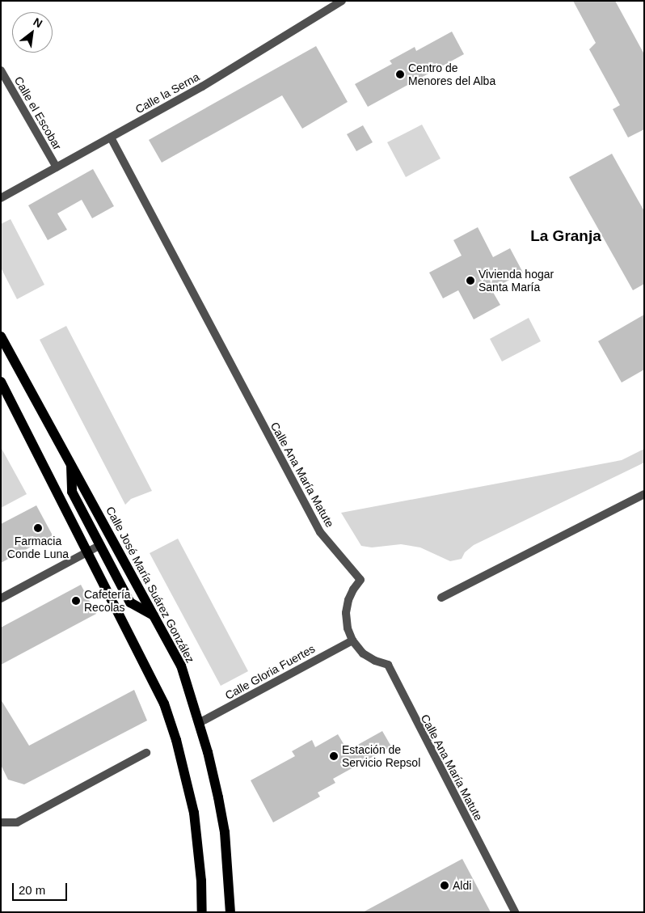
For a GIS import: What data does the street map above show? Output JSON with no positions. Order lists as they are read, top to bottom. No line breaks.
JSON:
{"streets":{"main road":["Calle José María Suárez González"],"street":["Calle la Serna","Calle el Escobar","Calle Ana María Matute","Calle Gloria Fuertes"]},"crossings":[["Calle la Serna","Calle el Escobar"],["Calle la Serna","Calle Ana María Matute"],["Calle Ana María Matute","Calle Gloria Fuertes"],["Calle José María Suárez González","Calle Gloria Fuertes"]],"districts":["La Granja"],"places":["Centro de Menores del Alba","Vivienda hogar Santa María","Farmacia Conde Luna","Cafetería Recolas","Estación de Servicio Repsol","Aldi"],"scale_bar":"20 m","north":"top right"}
